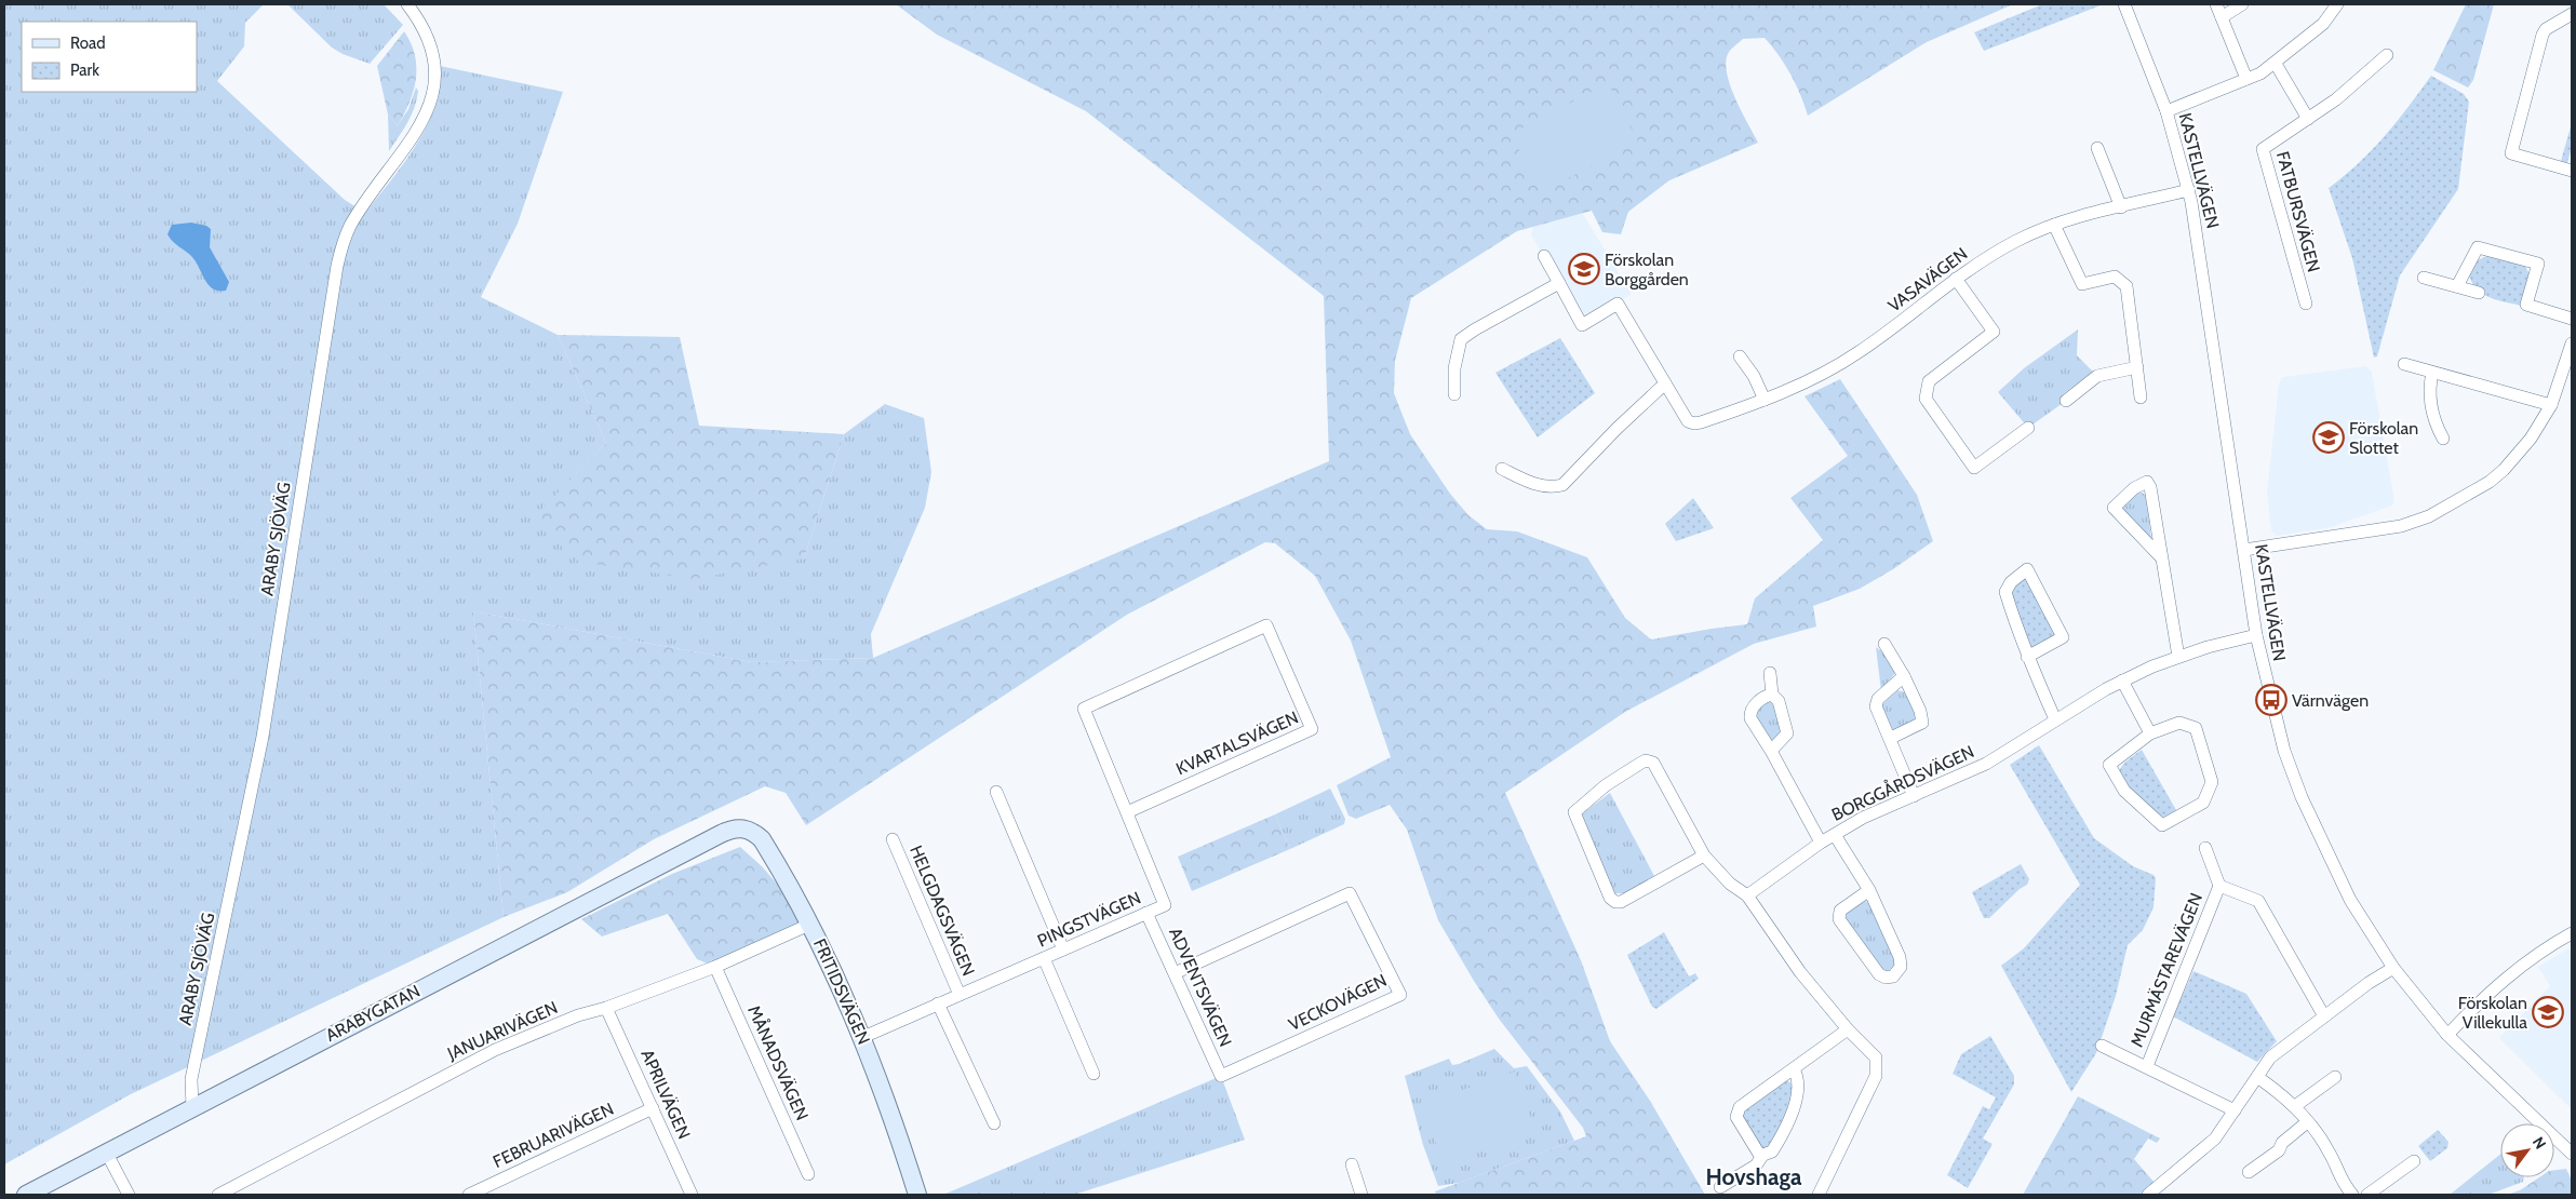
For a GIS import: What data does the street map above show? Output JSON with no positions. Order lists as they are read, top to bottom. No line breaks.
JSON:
{"streets":{"street":["KASTELLVÄGEN","FATBURSVÄGEN","VASAVÄGEN","ARABY SJÖVÄG","KVARTALSVÄGEN","BORGGÅRDSVÄGEN","HELGDAGSVÄGEN","PINGSTVÄGEN","MURMÄSTAREVÄGEN","ADVENTSVÄGEN","FRITIDSVÄGEN","VECKOVÄGEN","ARABYGATAN","JANUARIVÄGEN","MÅNADSVÄGEN","APRILVÄGEN","FEBRUARIVÄGEN"]},"crossings":[["KASTELLVÄGEN","VASAVÄGEN"],["KASTELLVÄGEN","BORGGÅRDSVÄGEN"],["ARABY SJÖVÄG","ARABYGATAN"],["KVARTALSVÄGEN","PINGSTVÄGEN"],["HELGDAGSVÄGEN","PINGSTVÄGEN"],["PINGSTVÄGEN","ADVENTSVÄGEN"],["PINGSTVÄGEN","FRITIDSVÄGEN"],["ADVENTSVÄGEN","VECKOVÄGEN"],["FRITIDSVÄGEN","ARABYGATAN"],["FRITIDSVÄGEN","JANUARIVÄGEN"],["JANUARIVÄGEN","MÅNADSVÄGEN"],["JANUARIVÄGEN","APRILVÄGEN"],["APRILVÄGEN","FEBRUARIVÄGEN"]],"districts":["Hovshaga"],"places":{"school or university":["Förskolan Borggården","Förskolan Slottet","Förskolan Villekulla"],"bus stop":["Värnvägen"]},"legend":["Road","Park"],"north":"top right"}
